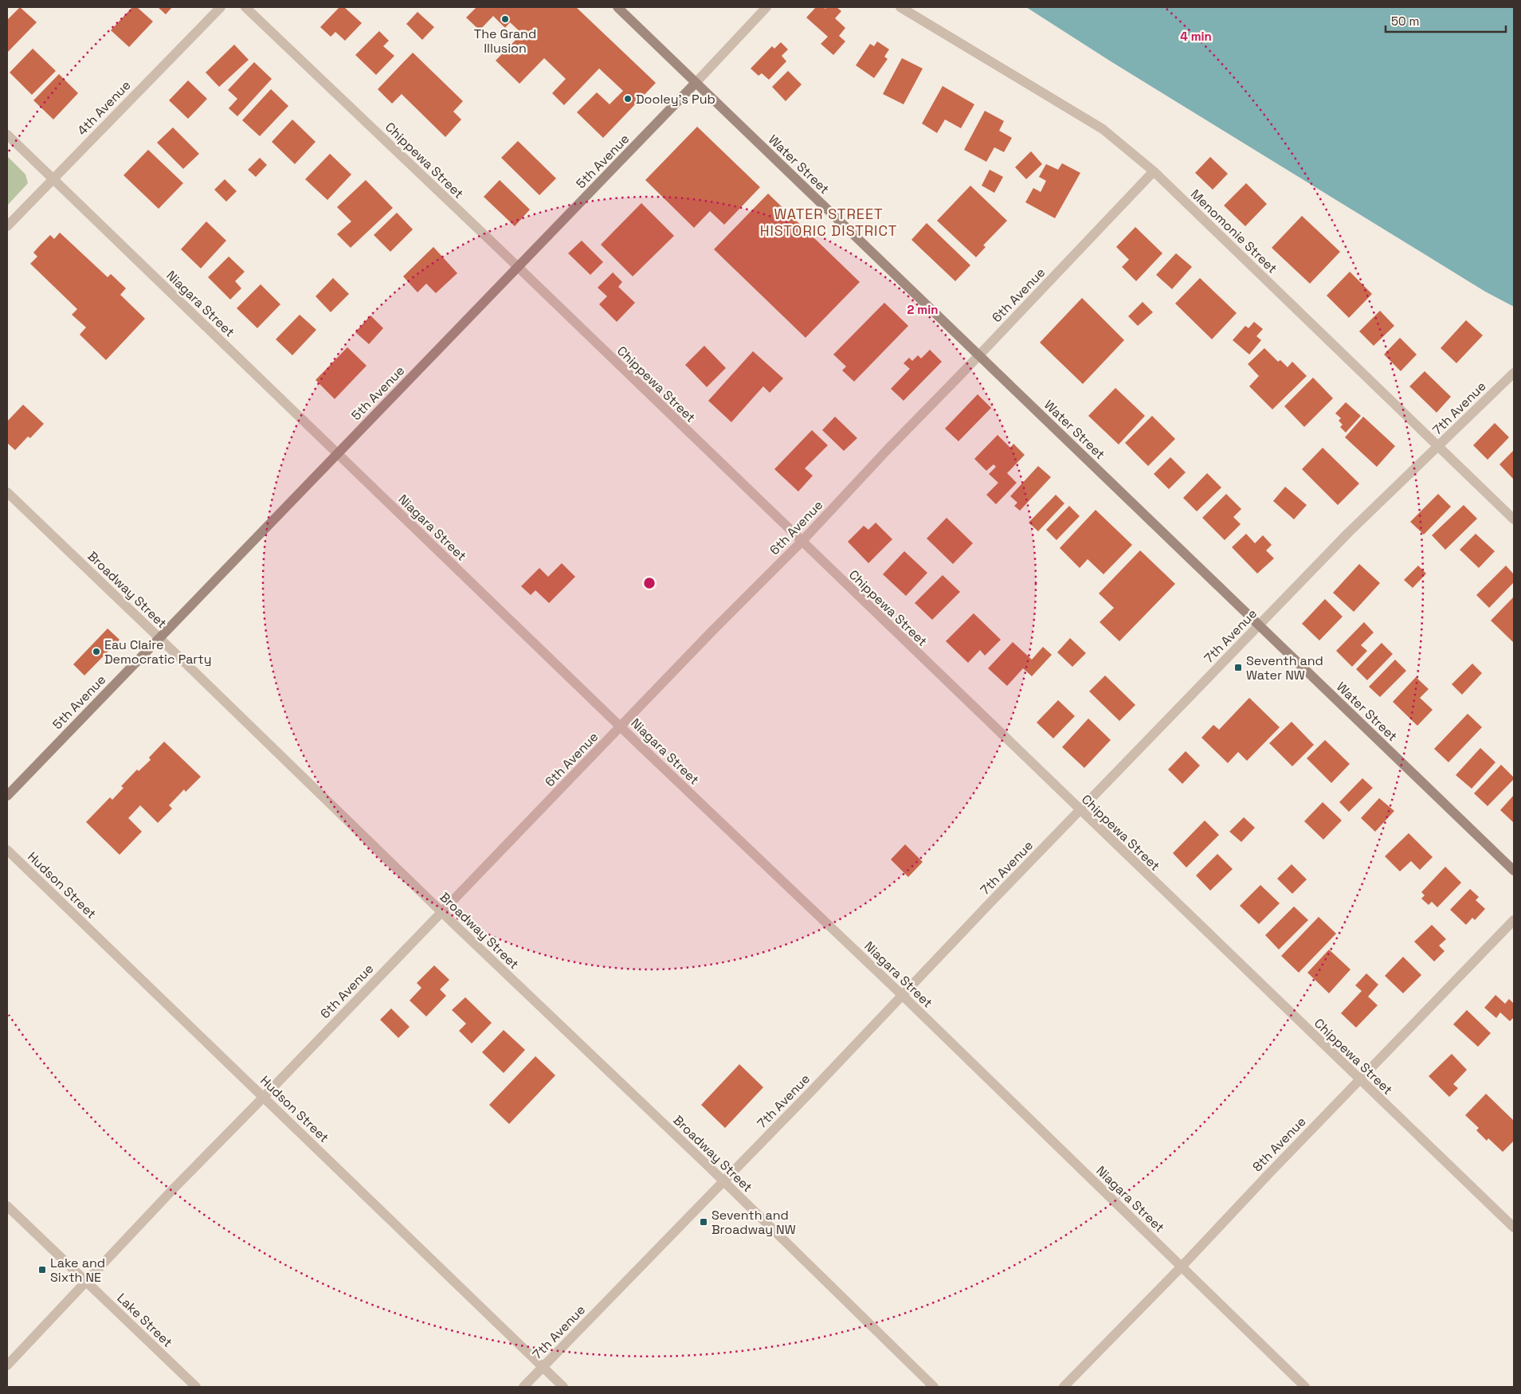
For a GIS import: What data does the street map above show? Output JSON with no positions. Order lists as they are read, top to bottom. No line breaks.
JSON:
{"streets":{"main road":["5th Avenue","Water Street"],"street":["4th Avenue","Chippewa Street","Menomonie Street","6th Avenue","Niagara Street","7th Avenue","Broadway Street","Hudson Street","8th Avenue","Lake Street"]},"crossings":[["4th Avenue","Niagara Street"],["Chippewa Street","5th Avenue"],["Chippewa Street","6th Avenue"],["Chippewa Street","7th Avenue"],["Chippewa Street","8th Avenue"],["5th Avenue","Water Street"],["5th Avenue","Niagara Street"],["5th Avenue","Broadway Street"],["Water Street","6th Avenue"],["Water Street","7th Avenue"],["Menomonie Street","6th Avenue"],["Menomonie Street","7th Avenue"],["6th Avenue","Niagara Street"],["6th Avenue","Broadway Street"],["6th Avenue","Hudson Street"],["6th Avenue","Lake Street"],["Niagara Street","7th Avenue"],["Niagara Street","8th Avenue"],["7th Avenue","Broadway Street"],["7th Avenue","Hudson Street"]],"districts":["WATER STREET HISTORIC DISTRICT"],"places":{"other":["The Grand Illusion","Dooley's Pub","Eau Claire Democratic Party"],"transit":["Seventh and Water NW","Seventh and Broadway NW","Lake and Sixth NE"]},"scale_bar":"50 m","rings":["4 min","2 min"]}
